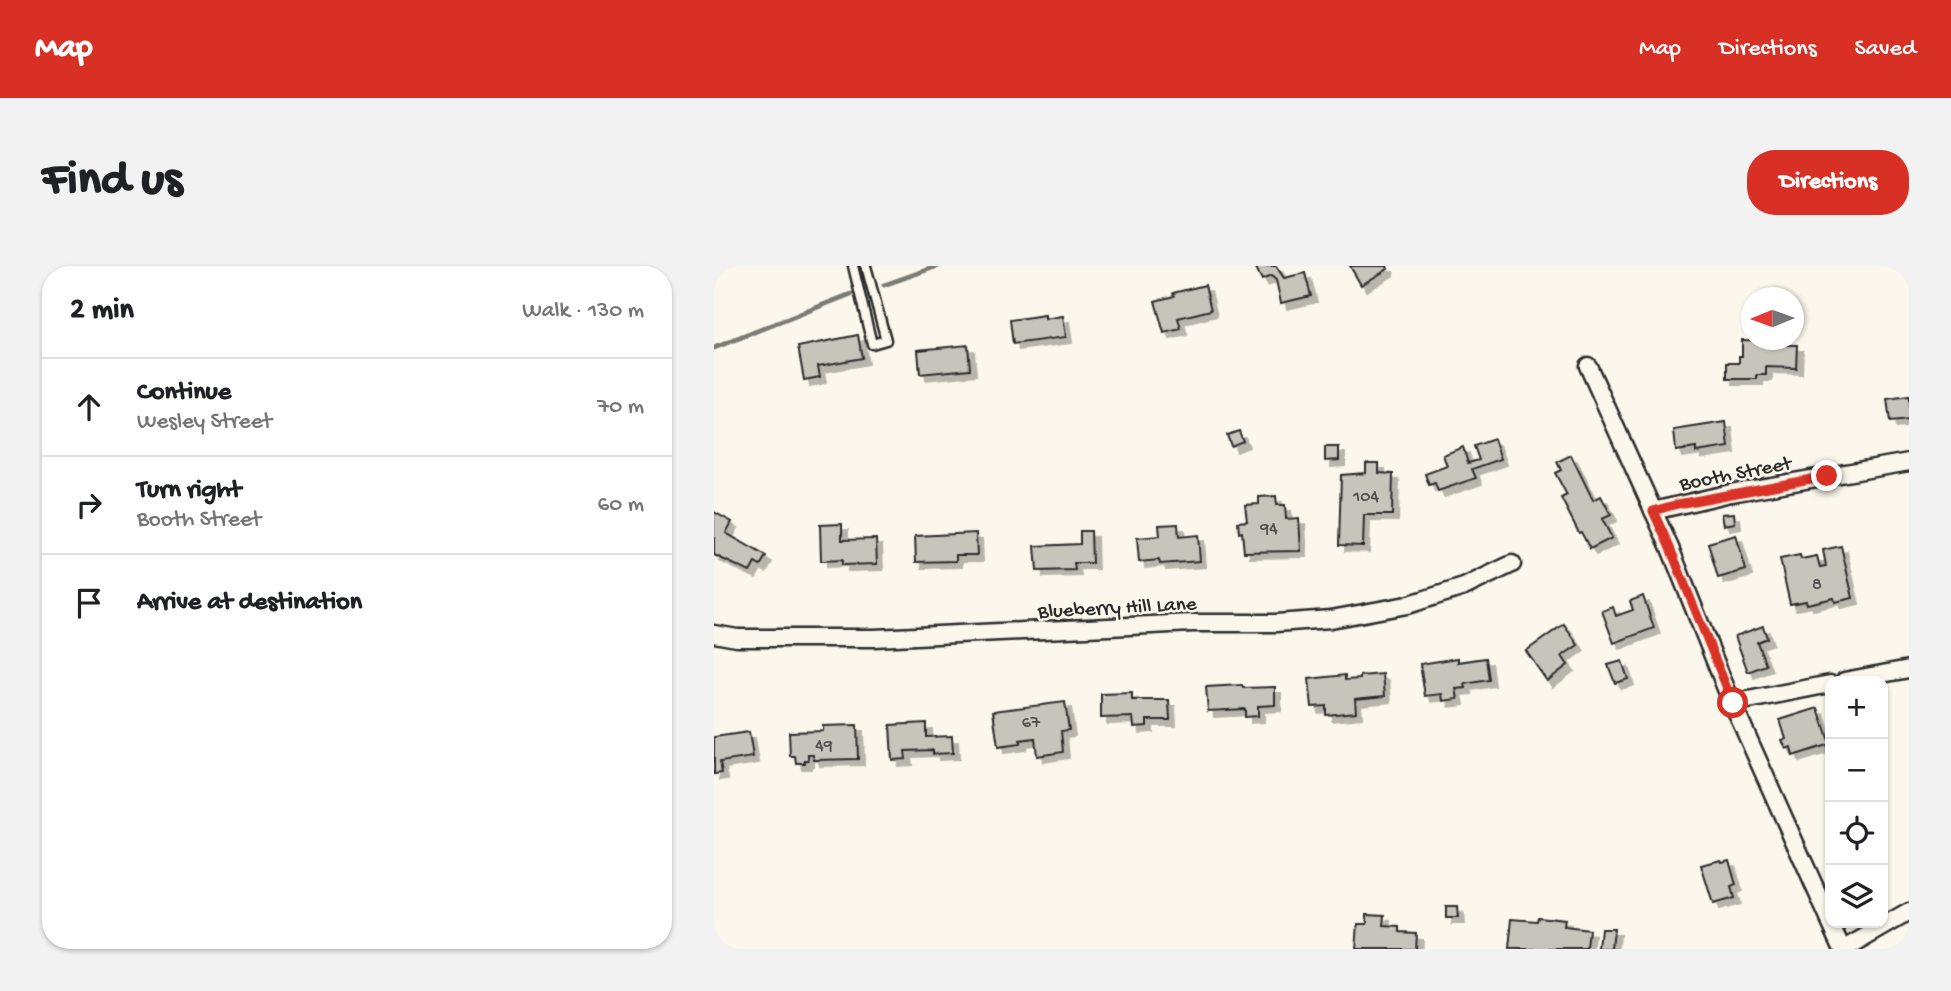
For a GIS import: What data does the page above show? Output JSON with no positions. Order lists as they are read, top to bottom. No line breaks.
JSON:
{"streets":{"street":["Booth Street","Blueberry Hill Lane"]},"house_numbers":["104","94","8","67","49"],"north":"left","page":{"header":"Map","nav":["Map","Directions","Saved"],"buttons":"Directions","title":"Find us","heading":["2 min","Walk · 130 m"],"list":[["Continue","Wesley Street","70 m"],["Turn right","Booth Street","60 m"],"Arrive at destination"],"map_buttons":["+","−"]}}
